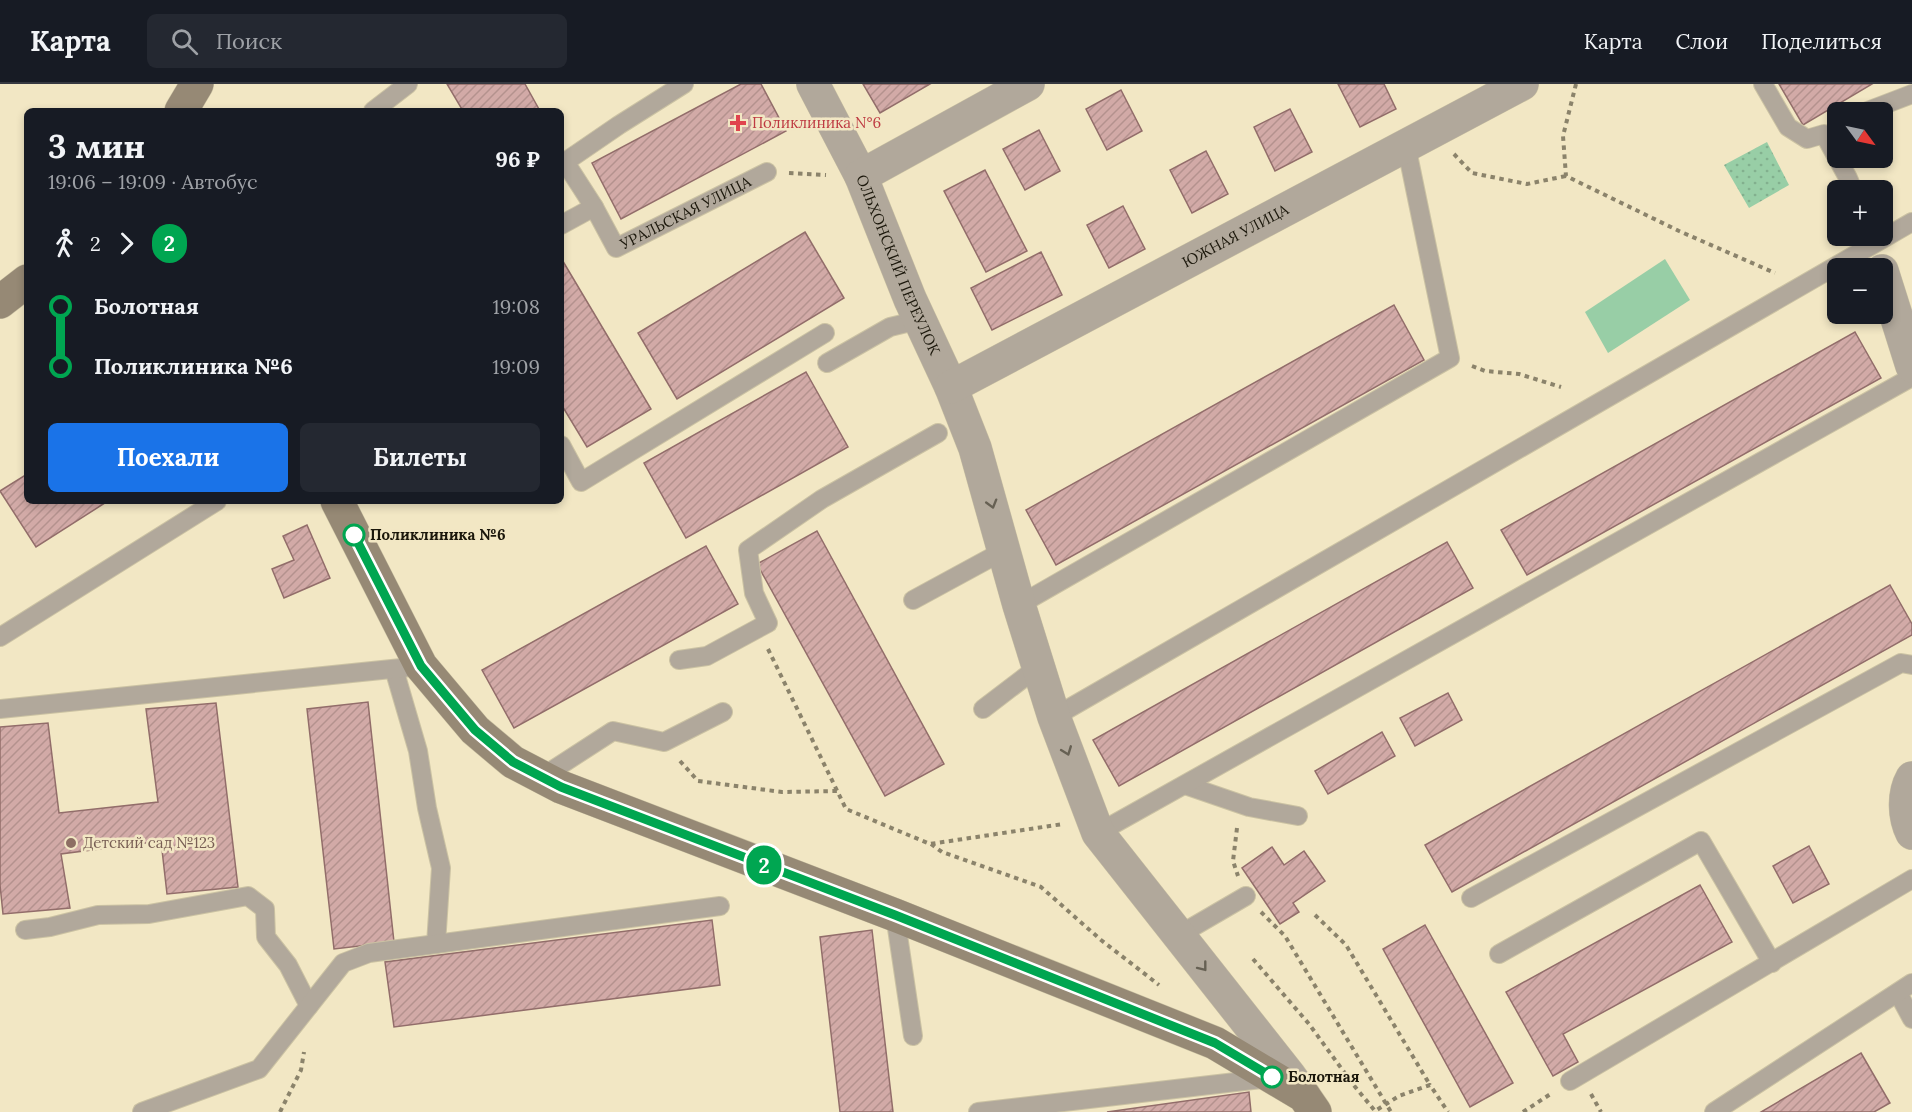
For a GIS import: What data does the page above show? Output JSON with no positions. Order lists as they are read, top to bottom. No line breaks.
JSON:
{"streets":{"street":["ЮЖНАЯ УЛИЦА","ОЛЬХОНСКИЙ ПЕРЕУЛОК"],"lane":["УРАЛЬСКАЯ УЛИЦА"]},"crossings":[["ЮЖНАЯ УЛИЦА","ОЛЬХОНСКИЙ ПЕРЕУЛОК"]],"one_way":["ОЛЬХОНСКИЙ ПЕРЕУЛОК"],"places":{"health":["Поликлиника N°6"],"other":["Поликлиника №6","Детский сад №123","Болотная"]},"lines":["bus line 2"],"north":"bottom right","page":{"header":"Карта","search":"Поиск","nav":["Карта","Слои","Поделиться"],"on_map":"2","map_buttons":["+","−"],"heading":["3 мин","19:06 – 19:09 · Автобус","96 ₽"],"legs":["2","2"],"list":[{"name":"Болотная","value":"19:08"},{"name":"Поликлиника №6","value":"19:09"}],"buttons":["Поехали","Билеты"]}}
